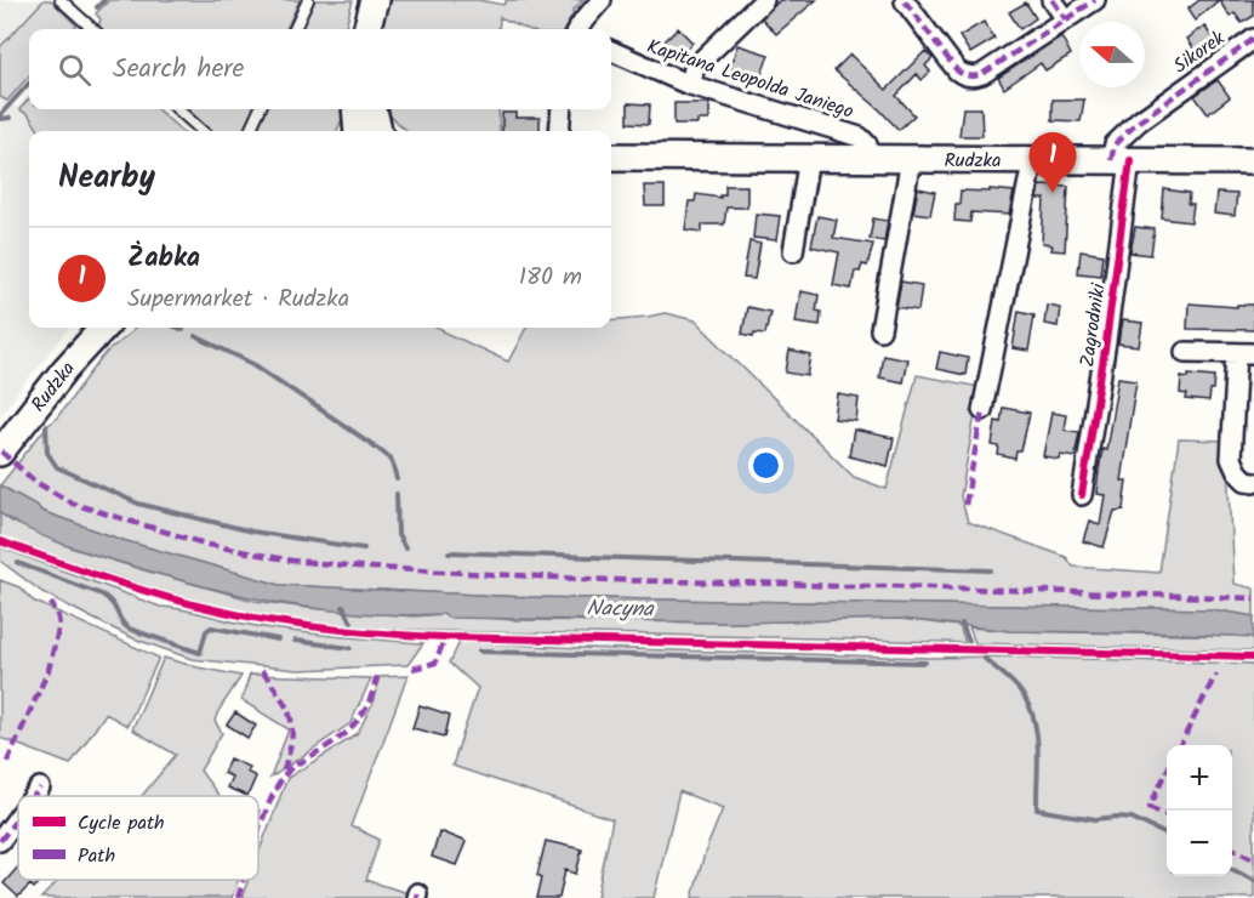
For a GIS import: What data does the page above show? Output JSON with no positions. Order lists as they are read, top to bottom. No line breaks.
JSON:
{"streets":{"main road":["Rudzka"],"street":["Sikorek","Kapitana Leopolda Janiego","Zagrodniki"]},"crossings":[["Sikorek","Rudzka"],["Sikorek","Zagrodniki"],["Kapitana Leopolda Janiego","Rudzka"],["Rudzka","Zagrodniki"]],"water":["Nacyna"],"legend":["Cycle path","Path"],"north":"left","page":{"search":"Search here","heading":"Nearby","pins":"1","list":[{"mark":"1","name":"Żabka","note":"Supermarket · Rudzka","value":"180 m"}],"map_buttons":["+","−"]}}
